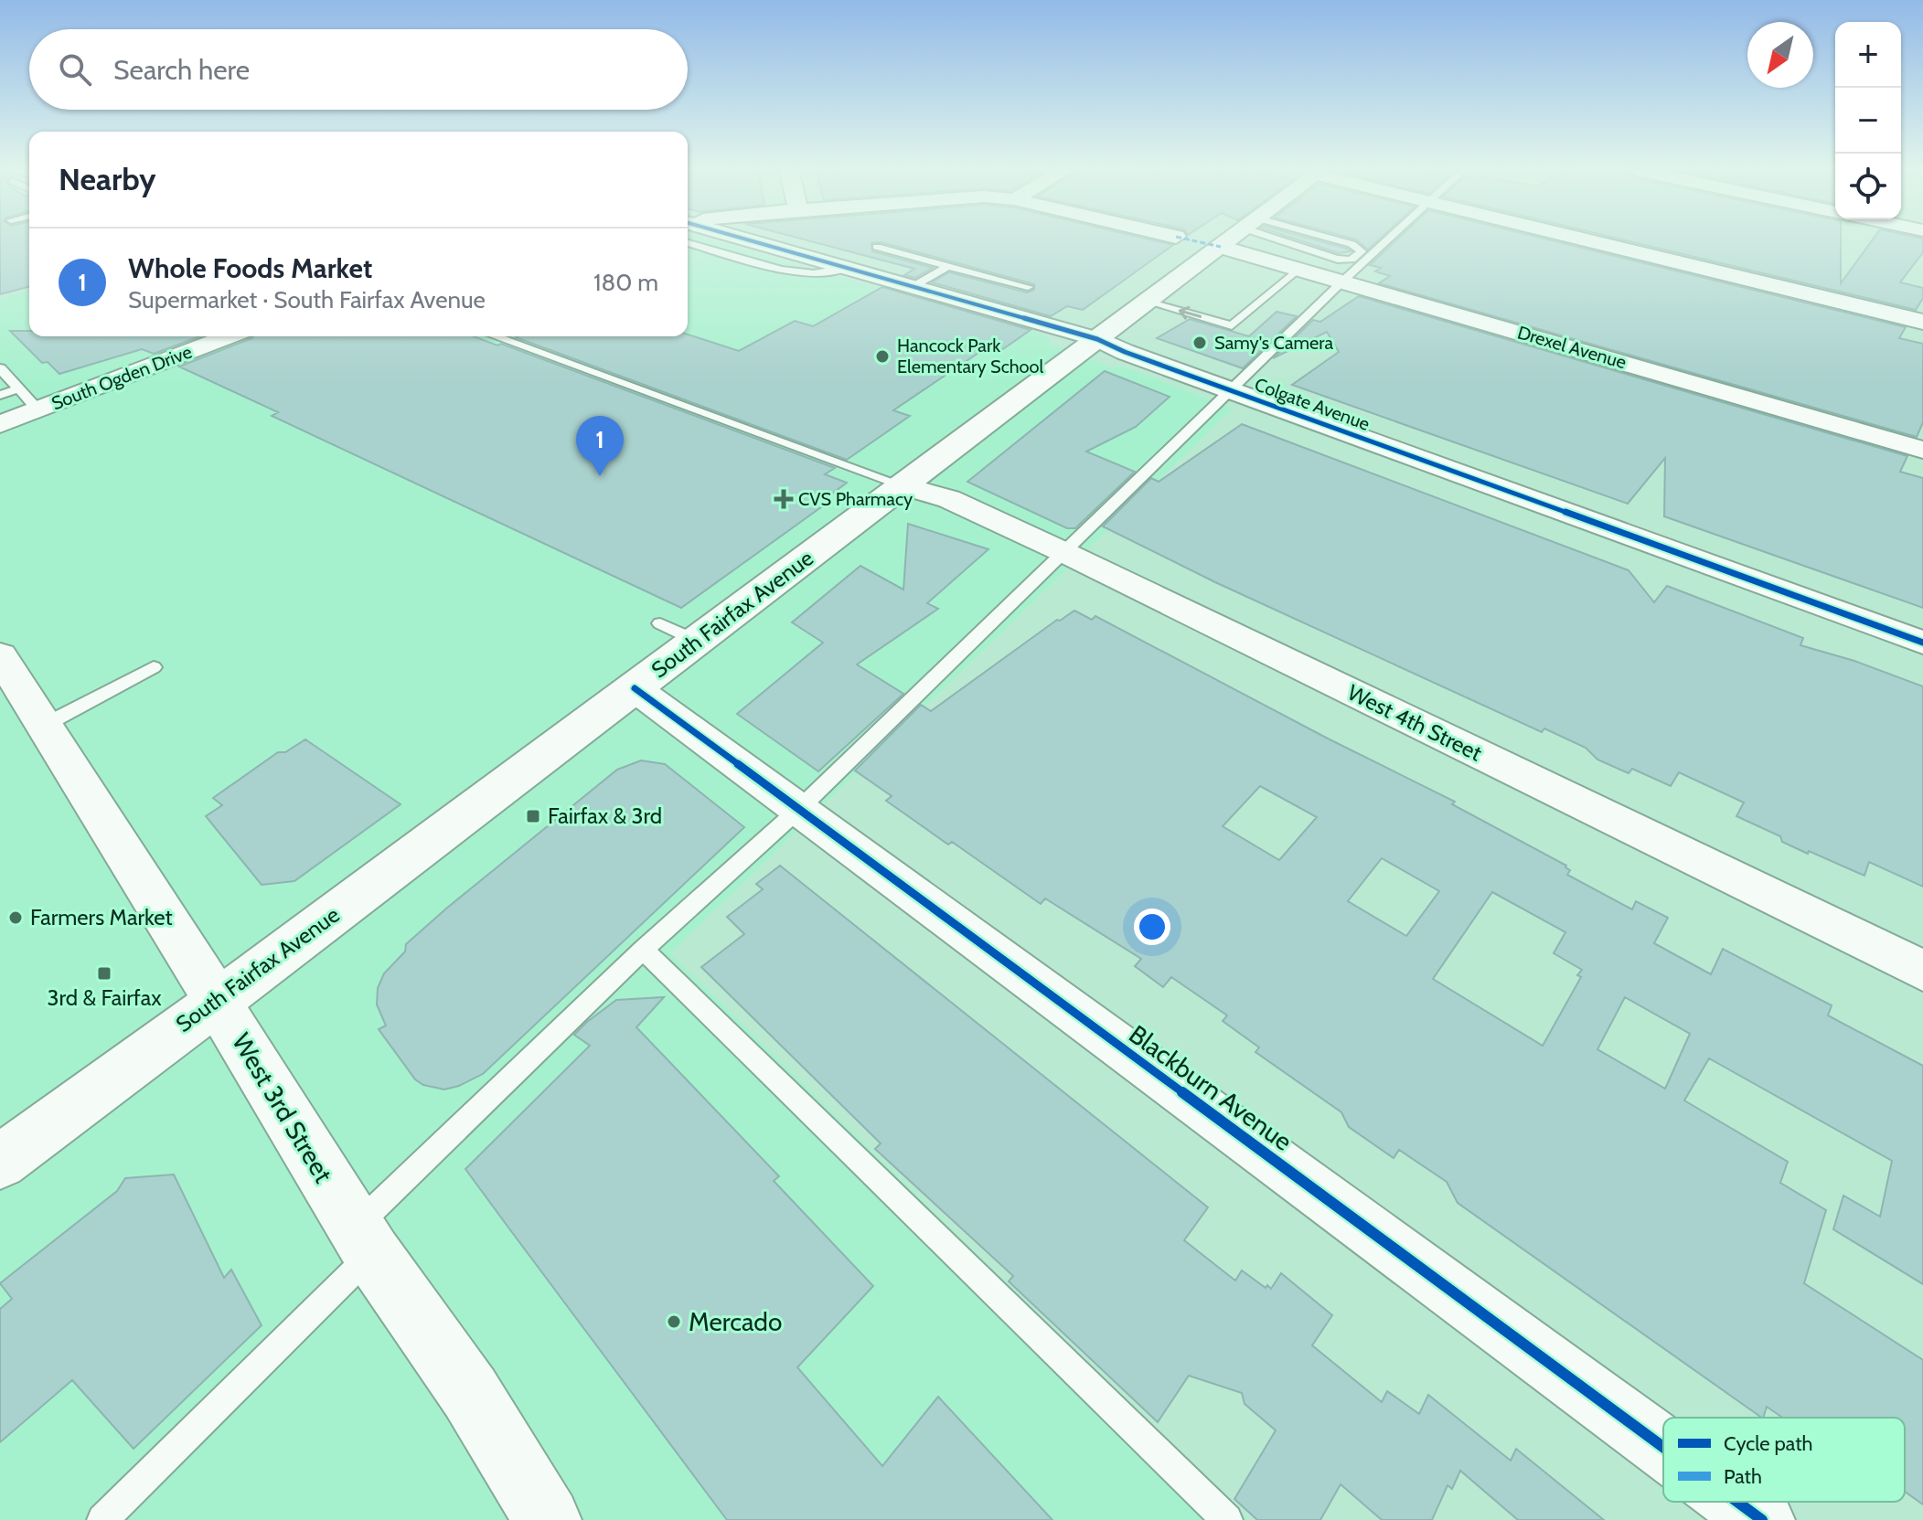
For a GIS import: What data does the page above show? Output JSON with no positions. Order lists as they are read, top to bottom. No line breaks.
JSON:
{"streets":{"main road":["South Fairfax Avenue","West 3rd Street"],"street":["Drexel Avenue","South Ogden Drive","Colgate Avenue","West 4th Street","Blackburn Avenue"]},"crossings":[["Drexel Avenue","South Fairfax Avenue"],["Colgate Avenue","South Fairfax Avenue"],["South Fairfax Avenue","West 4th Street"],["South Fairfax Avenue","Blackburn Avenue"],["South Fairfax Avenue","West 3rd Street"]],"places":{"other":["Samy's Camera","Hancock Park Elementary School","Farmers Market","Mercado"],"health":["CVS Pharmacy"],"transit":["Fairfax & 3rd","3rd & Fairfax"]},"legend":["Cycle path","Path"],"north":"bottom left","page":{"map_buttons":["+","−"],"search":"Search here","heading":"Nearby","list":[{"mark":"1","name":"Whole Foods Market","note":"Supermarket · South Fairfax Avenue","value":"180 m"}],"pins":"1"}}
